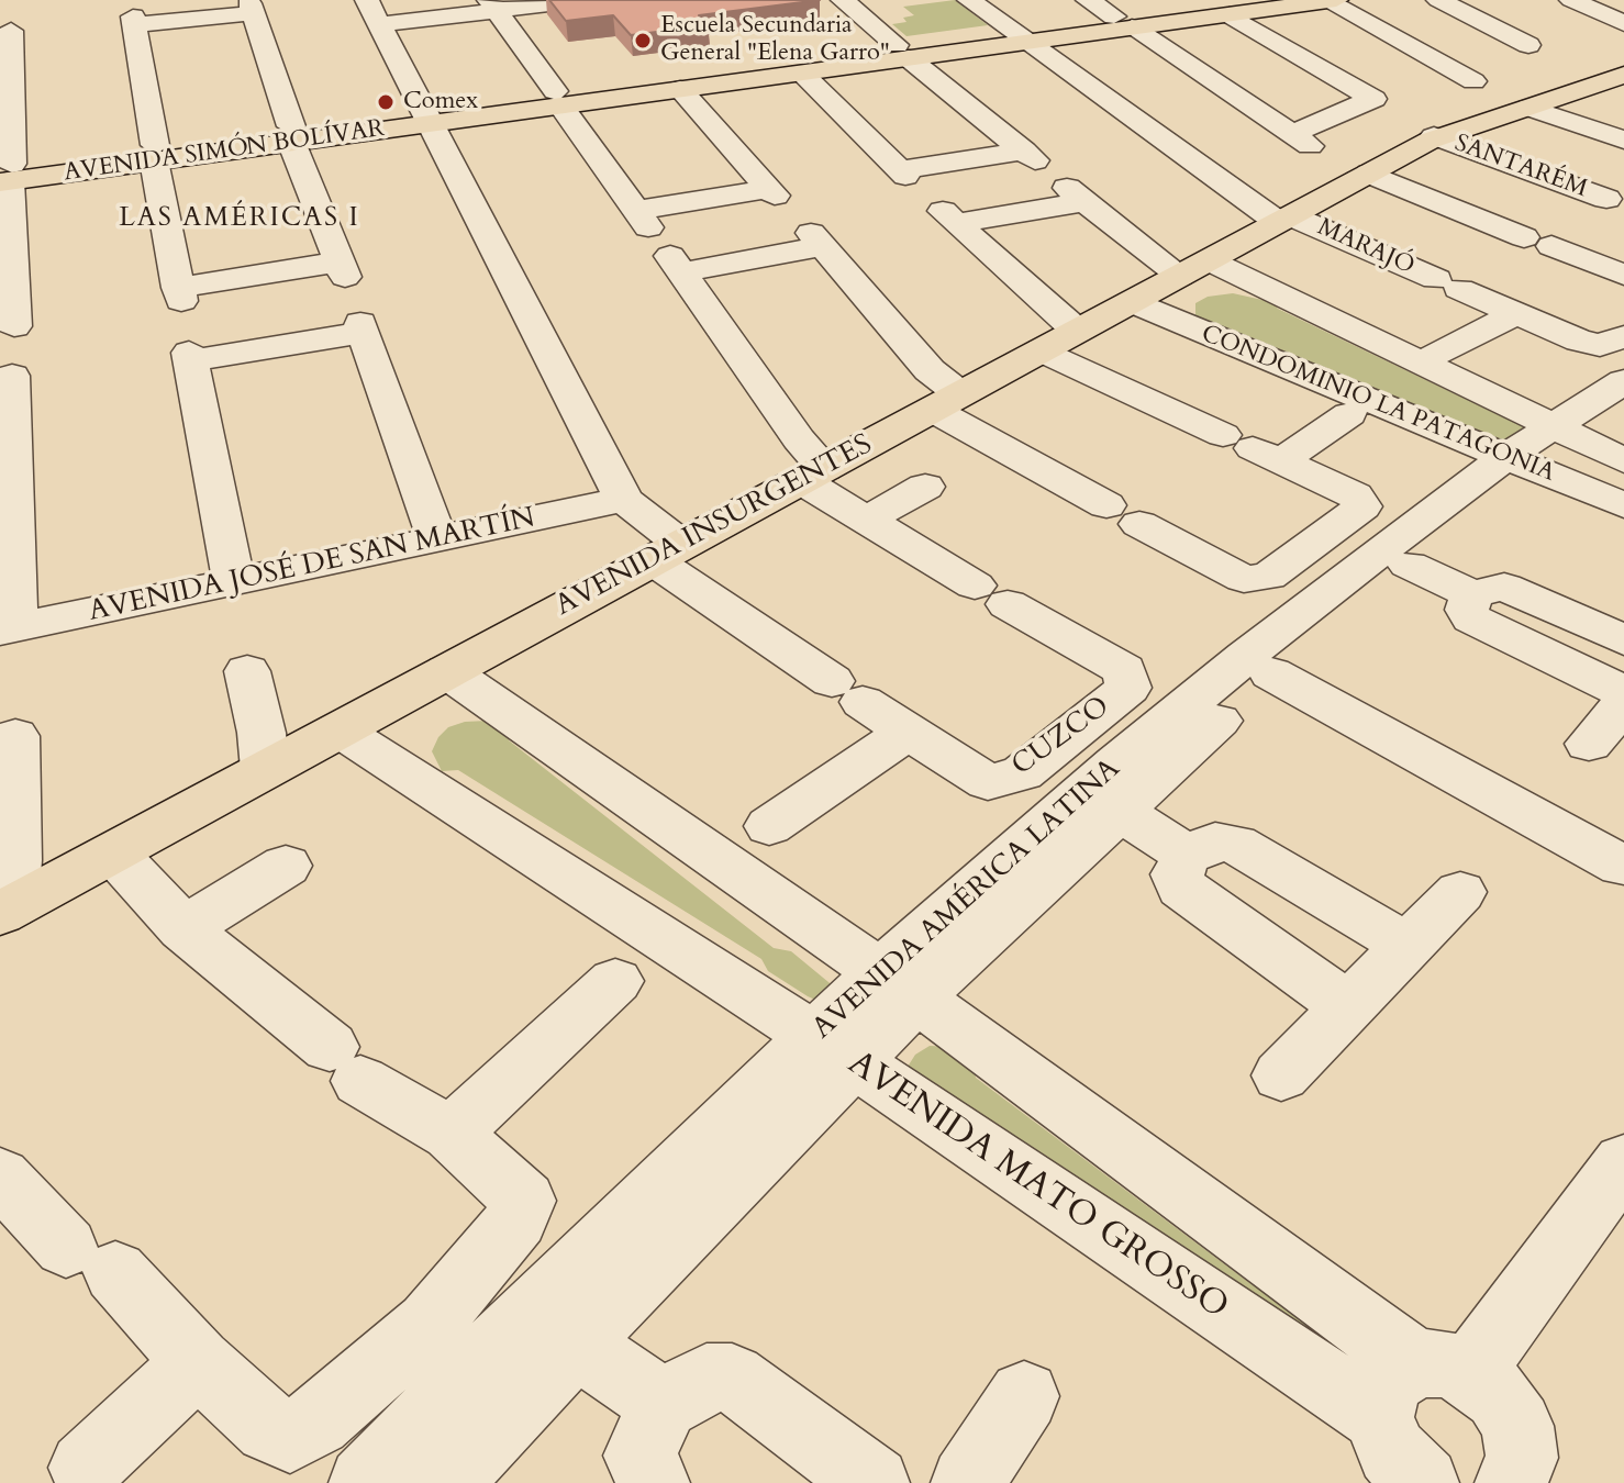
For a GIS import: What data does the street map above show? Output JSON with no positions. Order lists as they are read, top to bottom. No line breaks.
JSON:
{"streets":{"main road":["AVENIDA SIMÓN BOLÍVAR","AVENIDA INSURGENTES"],"street":["SANTARÉM","MARAJÓ","CONDOMINIO LA PATAGONIA","AVENIDA JOSÉ DE SAN MARTÍN","CUZCO","AVENIDA AMÉRICA LATINA","AVENIDA MATO GROSSO"]},"crossings":[["AVENIDA SIMÓN BOLÍVAR","MARAJÓ"],["SANTARÉM","AVENIDA INSURGENTES"],["MARAJÓ","AVENIDA INSURGENTES"],["CONDOMINIO LA PATAGONIA","AVENIDA INSURGENTES"],["CONDOMINIO LA PATAGONIA","AVENIDA AMÉRICA LATINA"],["AVENIDA INSURGENTES","CUZCO"],["AVENIDA INSURGENTES","AVENIDA MATO GROSSO"],["AVENIDA JOSÉ DE SAN MARTÍN","CUZCO"],["AVENIDA AMÉRICA LATINA","AVENIDA MATO GROSSO"]],"districts":["LAS AMÉRICAS I"],"places":["Escuela Secundaria General \"Elena Garro\"","Comex"]}
